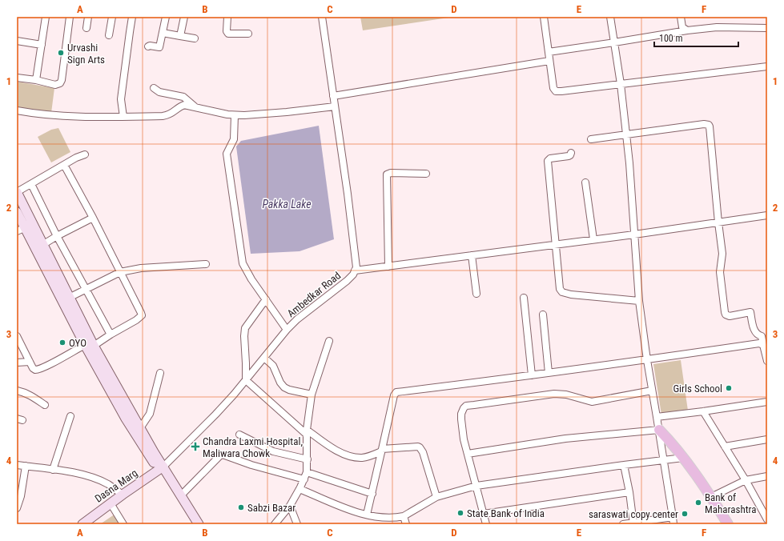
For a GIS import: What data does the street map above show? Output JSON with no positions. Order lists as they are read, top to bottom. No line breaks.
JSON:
{"streets":{"street":["Ambedkar Road","Dasna Marg"]},"crossings":[["Ambedkar Road","Dasna Marg"]],"water":["Pakka Lake"],"places":{"other":["Urvashi Sign Arts","OYO","Girls School","Bank of Maharashtra","Sabzi Bazar","State Bank of India","saraswati copy center"],"health":["Chandra Laxmi Hospital, Maliwara Chowk"]},"scale_bar":"100 m","grid":{"columns":["A","B","C","D","E","F"],"rows":["1","2","3","4"]}}
